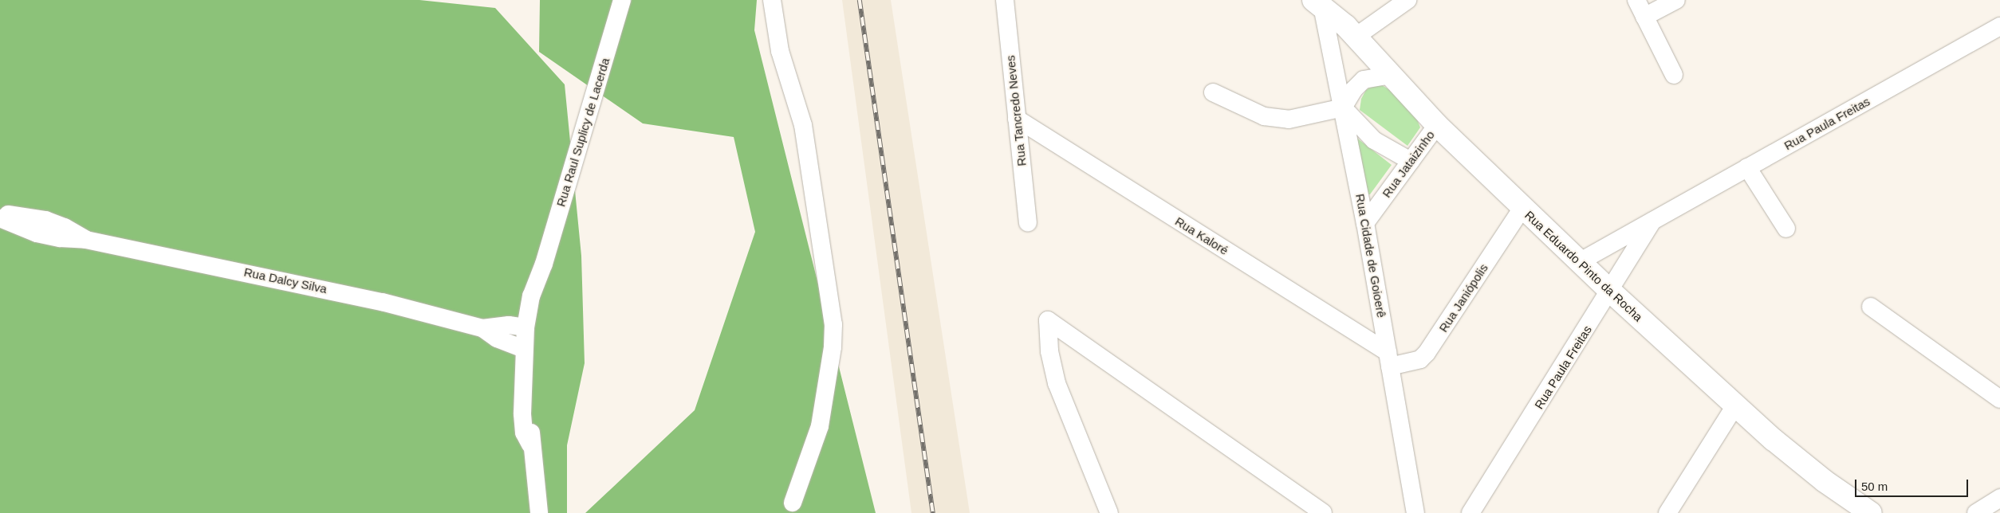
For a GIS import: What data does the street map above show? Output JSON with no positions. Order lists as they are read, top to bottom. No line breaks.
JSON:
{"streets":{"main road":["Rua Eduardo Pinto da Rocha"],"street":["Rua Tancredo Neves","Rua Paula Freitas","Rua Raul Suplicy de Lacerda","Rua Jataizinho","Rua Kaloré","Rua Cidade de Goioerê","Rua Dalcy Silva","Rua Janiópolis"]},"crossings":[["Rua Tancredo Neves","Rua Kaloré"],["Rua Paula Freitas","Rua Eduardo Pinto da Rocha"],["Rua Raul Suplicy de Lacerda","Rua Dalcy Silva"],["Rua Jataizinho","Rua Cidade de Goioerê"],["Rua Jataizinho","Rua Eduardo Pinto da Rocha"],["Rua Kaloré","Rua Cidade de Goioerê"],["Rua Kaloré","Rua Janiópolis"],["Rua Cidade de Goioerê","Rua Eduardo Pinto da Rocha"],["Rua Cidade de Goioerê","Rua Janiópolis"],["Rua Eduardo Pinto da Rocha","Rua Janiópolis"]],"scale_bar":"50 m"}
